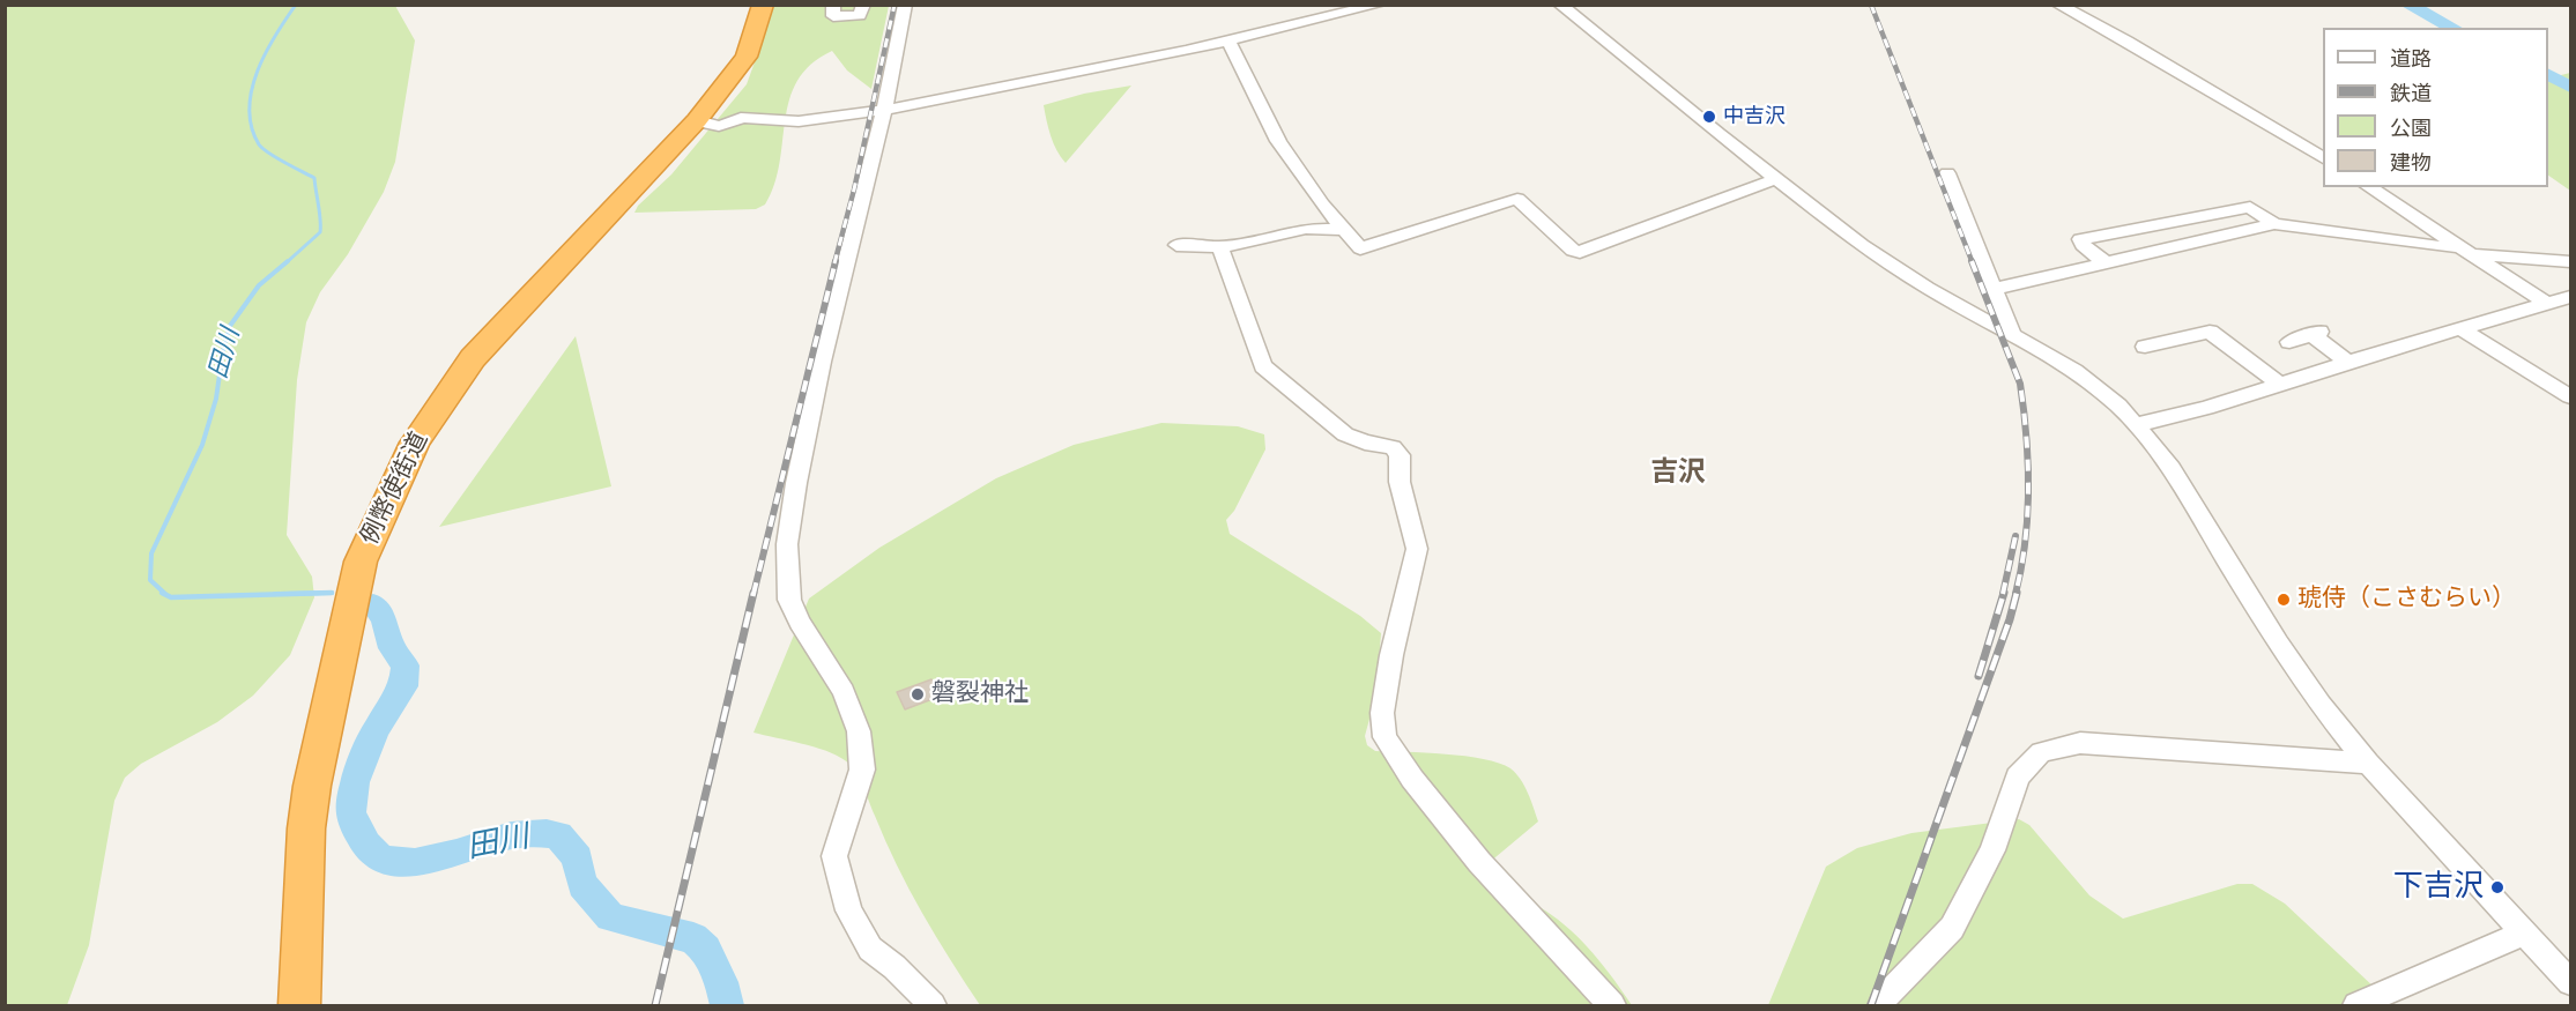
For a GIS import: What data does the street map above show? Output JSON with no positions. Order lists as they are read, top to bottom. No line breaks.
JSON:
{"streets":{"highway":["例幣使街道"]},"districts":["吉沢"],"water":["田川"],"places":["中吉沢","琥侍（こさむらい）","磐裂神社","下吉沢"],"legend":["道路","鉄道","公園","建物"]}
